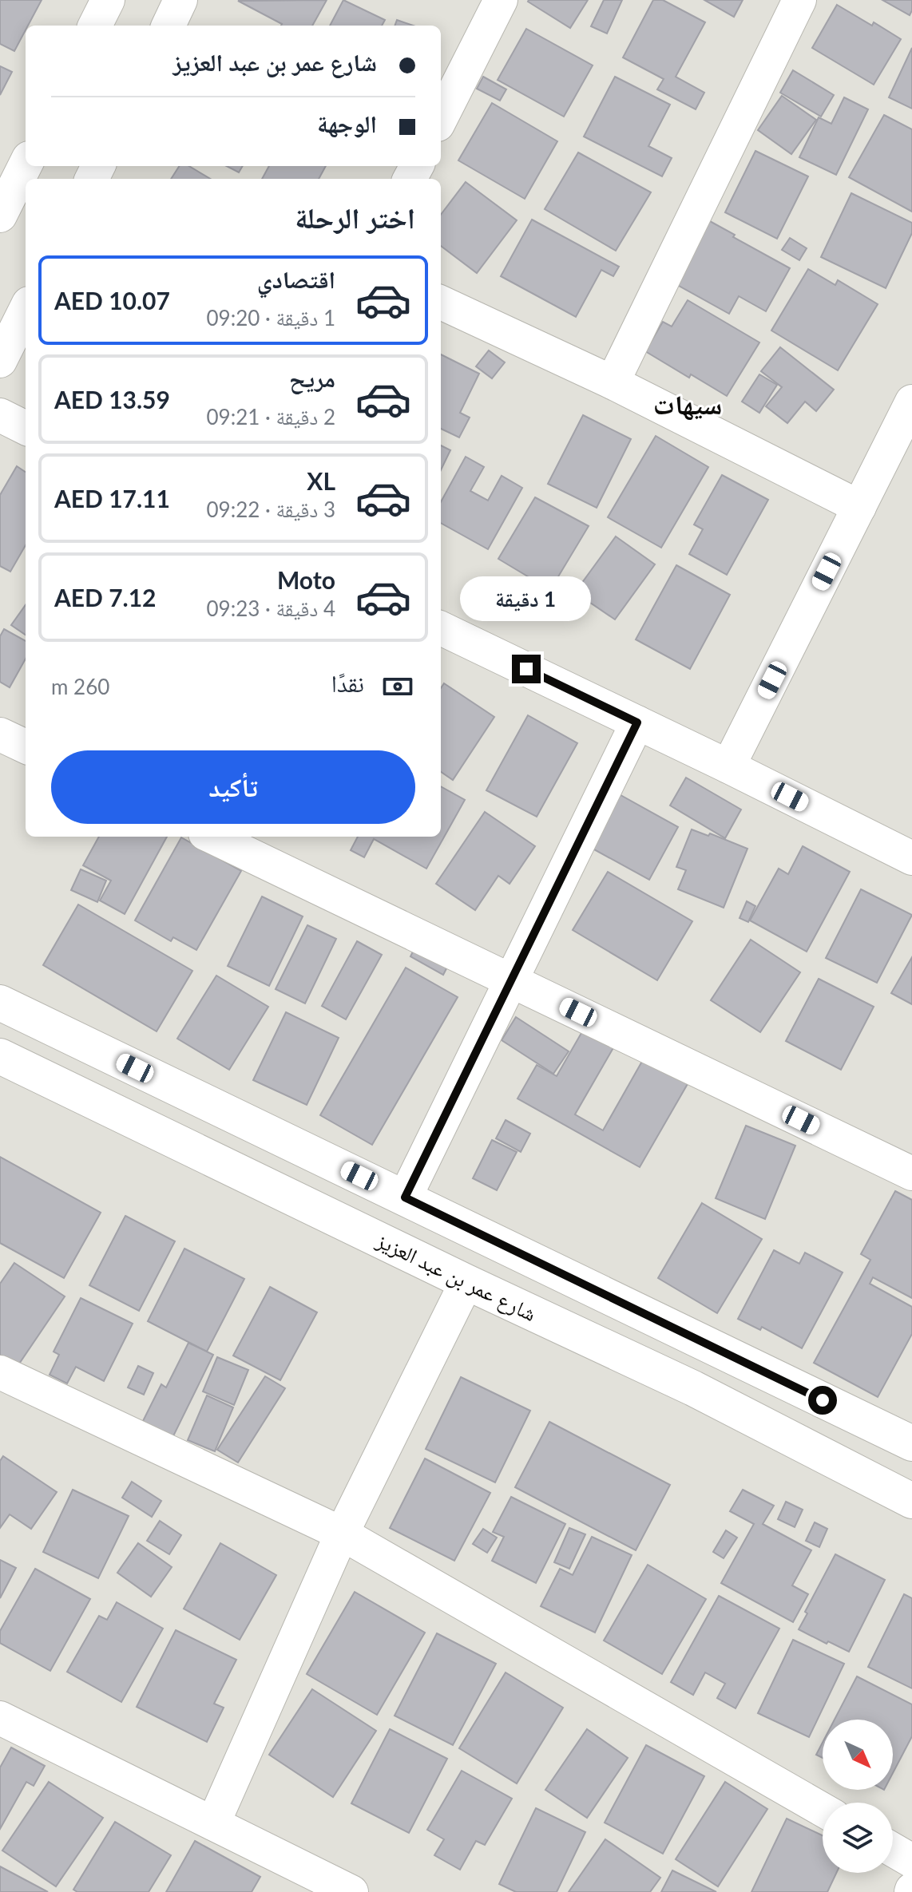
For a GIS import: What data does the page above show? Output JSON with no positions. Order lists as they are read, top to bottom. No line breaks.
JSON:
{"streets":{"main road":["شارع عمر بن عبد العزيز"]},"districts":["سيهات"],"north":"bottom right","page":{"banner":["شارع عمر بن عبد العزيز","الوجهة"],"heading":"اختر الرحلة","list":[{"name":"اقتصادي","note":"1 دقيقة · 09:20","value":"AED 10.07"},{"name":"مريح","note":"2 دقيقة · 09:21","value":"AED 13.59"},{"name":"XL","note":"3 دقيقة · 09:22","value":"AED 17.11"},{"name":"Moto","note":"4 دقيقة · 09:23","value":"AED 7.12"}],"bubble":"1 دقيقة","pay":["نقدًا","260 m"],"buttons":"تأكيد"}}
